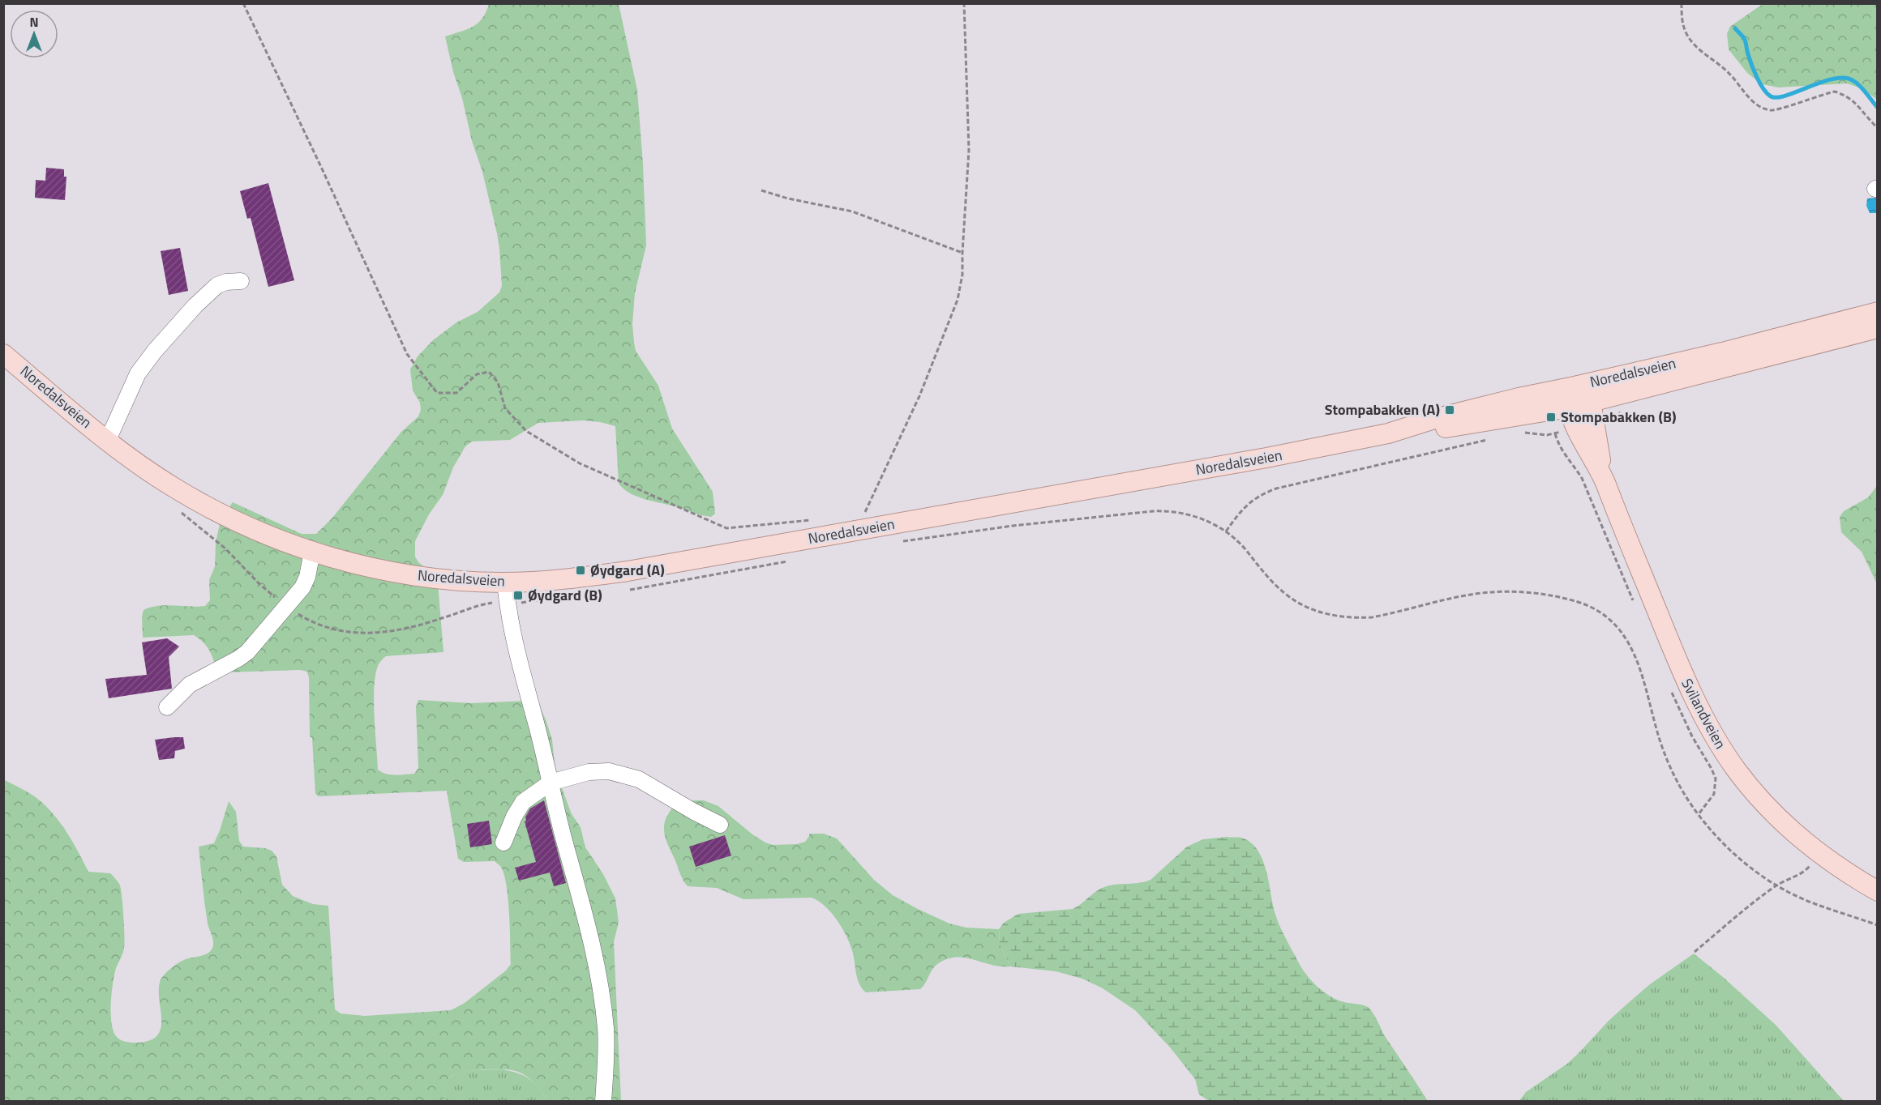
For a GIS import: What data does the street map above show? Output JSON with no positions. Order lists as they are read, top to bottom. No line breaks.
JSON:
{"streets":{"main road":["Noredalsveien","Svilandveien"]},"crossings":[["Noredalsveien","Svilandveien"]],"places":{"transit":["Stompabakken (A)","Stompabakken (B)","Øydgard (A)","Øydgard (B)"]},"north":"top"}
